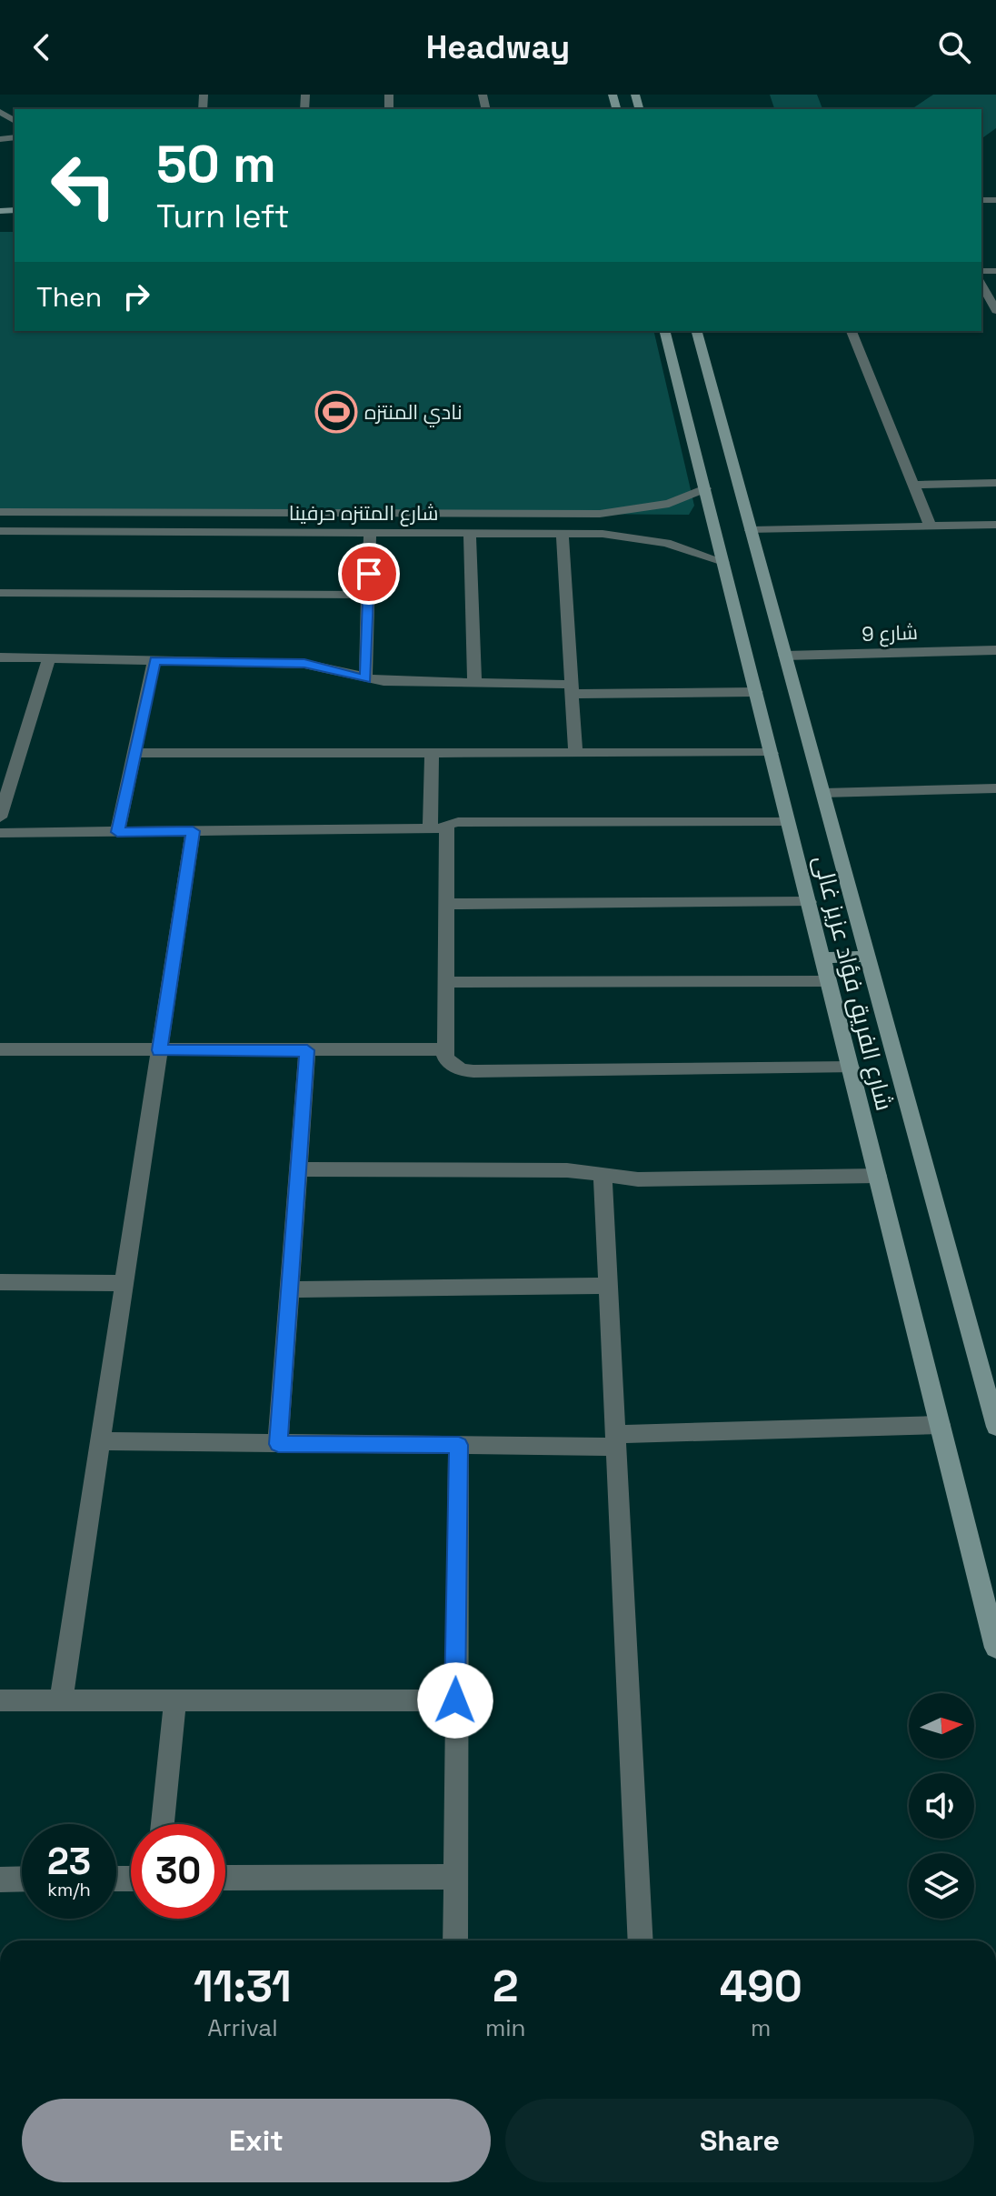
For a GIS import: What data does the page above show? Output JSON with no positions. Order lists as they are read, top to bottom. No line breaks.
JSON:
{"streets":{"street":["شارع المتنزه حرفينا","شارع 9","شارع الفريق فؤاد عزيز غالى"]},"crossings":[["شارع المتنزه حرفينا","شارع الفريق فؤاد عزيز غالى"],["شارع 9","شارع الفريق فؤاد عزيز غالى"]],"places":{"sports":["نادي المنتزه"]},"north":"right","page":{"header":"Headway","turn":["50 m","Turn left"],"then":"Then","speed":"23 km/h","limit":"30","eta":["11:31","Arrival","2","min","490","m"],"buttons":["Exit","Share"]}}
